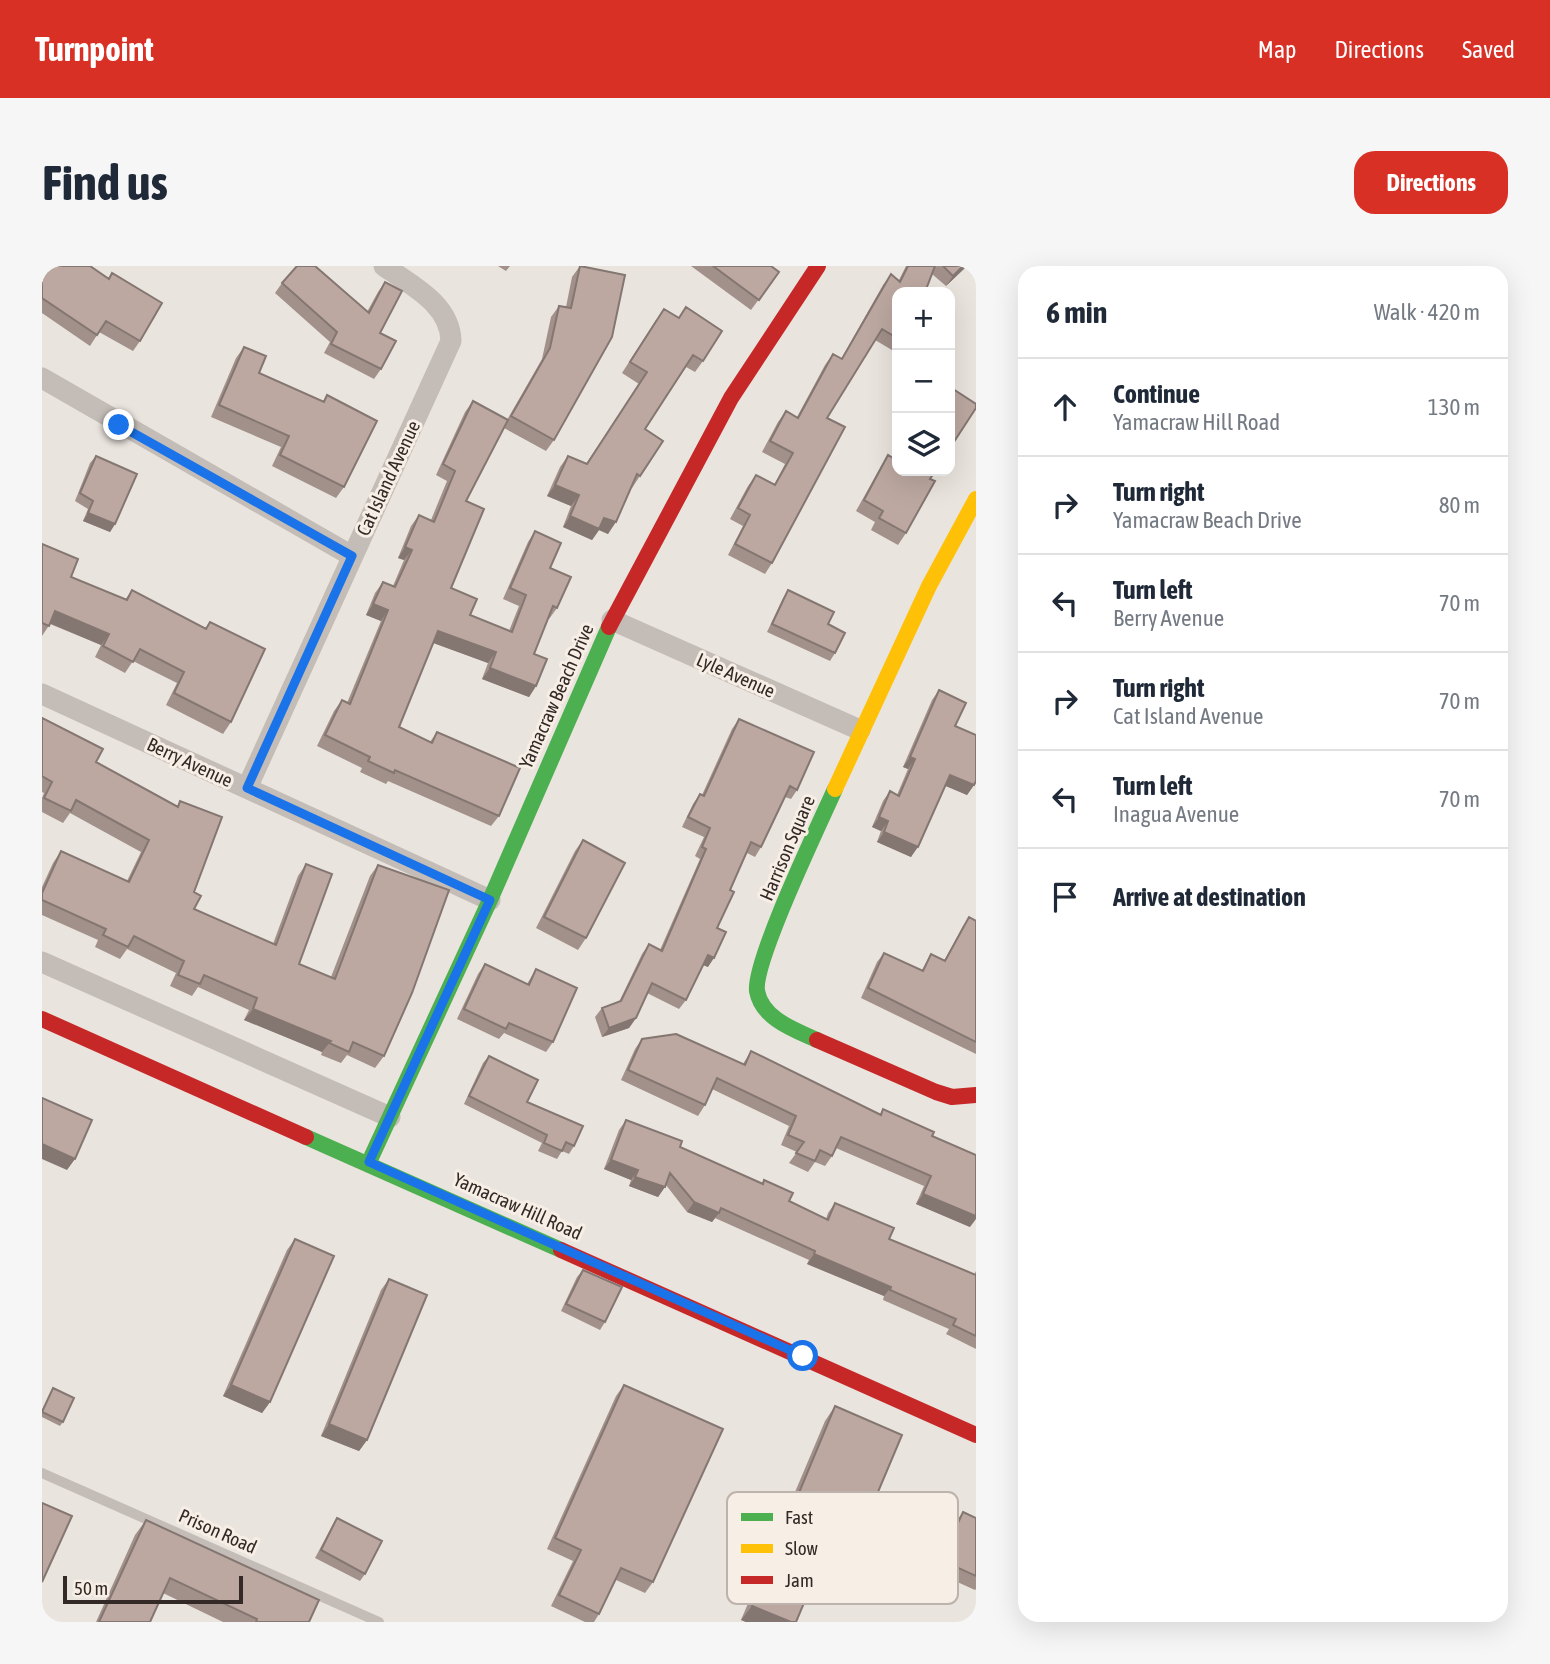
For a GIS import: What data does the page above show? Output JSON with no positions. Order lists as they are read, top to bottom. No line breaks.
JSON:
{"streets":{"street":["Cat Island Avenue","Lyle Avenue","Yamacraw Beach Drive","Berry Avenue","Harrison Square","Yamacraw Hill Road"],"lane":["Prison Road"]},"crossings":[["Cat Island Avenue","Berry Avenue"],["Lyle Avenue","Yamacraw Beach Drive"],["Lyle Avenue","Harrison Square"],["Yamacraw Beach Drive","Berry Avenue"],["Yamacraw Beach Drive","Yamacraw Hill Road"]],"legend":["Fast","Slow","Jam"],"scale_bar":"50 m","page":{"header":"Turnpoint","nav":["Map","Directions","Saved"],"buttons":"Directions","title":"Find us","heading":["6 min","Walk · 420 m"],"map_buttons":["+","−"],"list":[["Continue","Yamacraw Hill Road","130 m"],["Turn right","Yamacraw Beach Drive","80 m"],["Turn left","Berry Avenue","70 m"],["Turn right","Cat Island Avenue","70 m"],["Turn left","Inagua Avenue","70 m"],"Arrive at destination"],"scale":"50 m"}}
